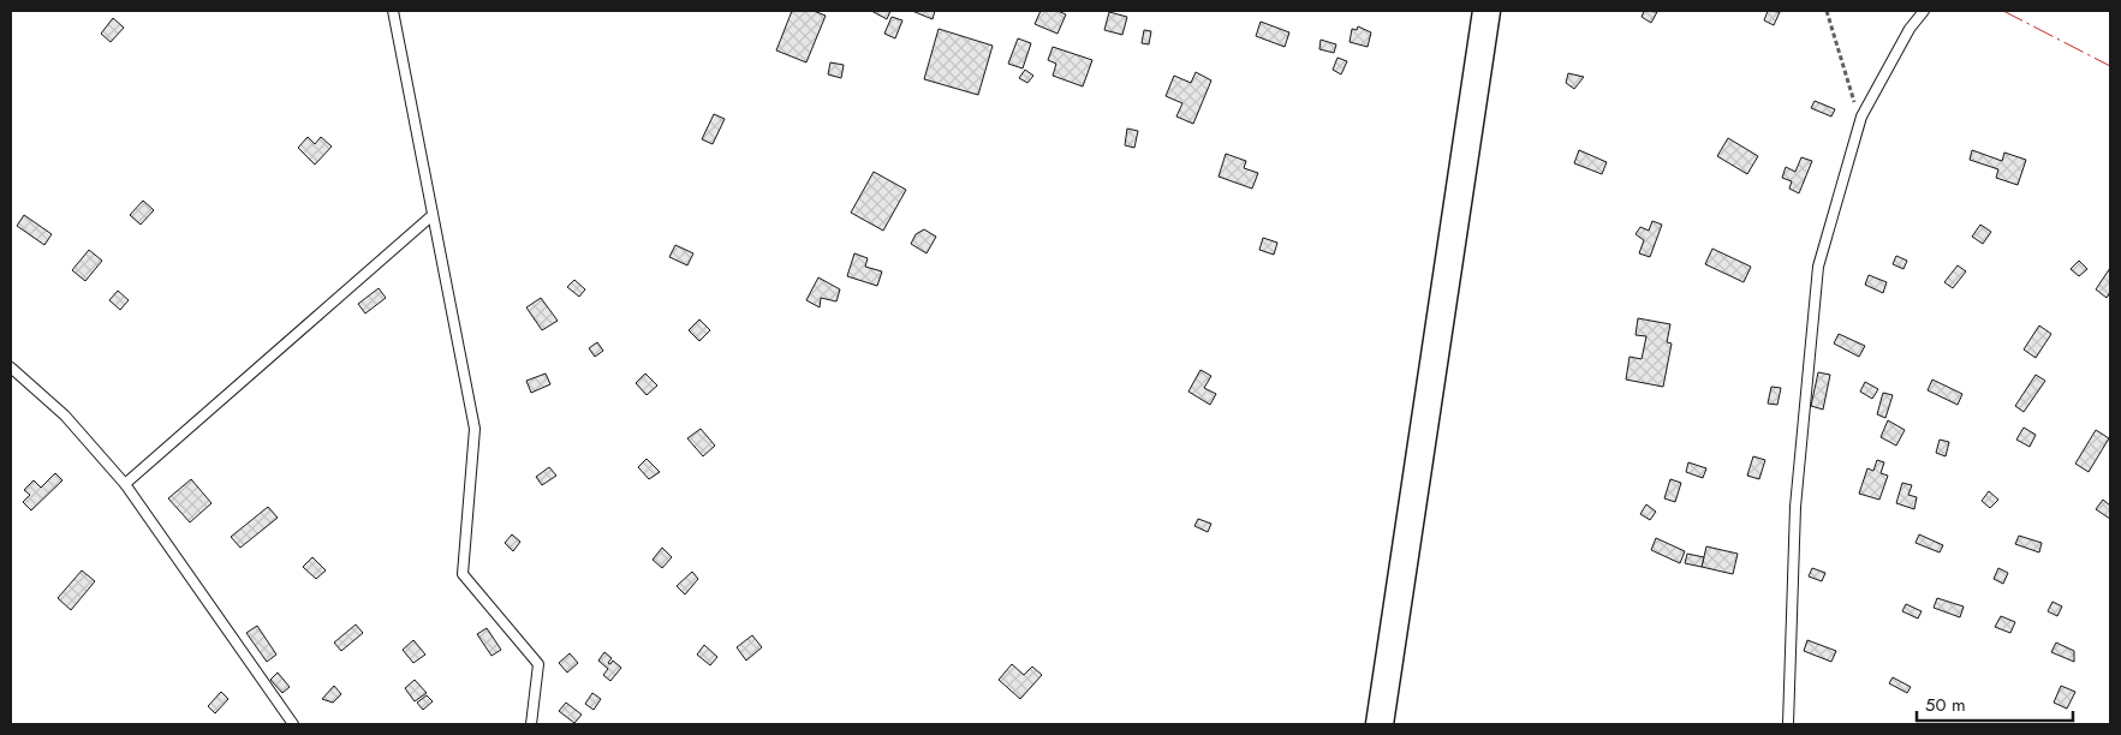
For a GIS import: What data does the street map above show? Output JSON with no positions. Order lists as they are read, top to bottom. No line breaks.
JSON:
{"scale_bar":"50 m"}
